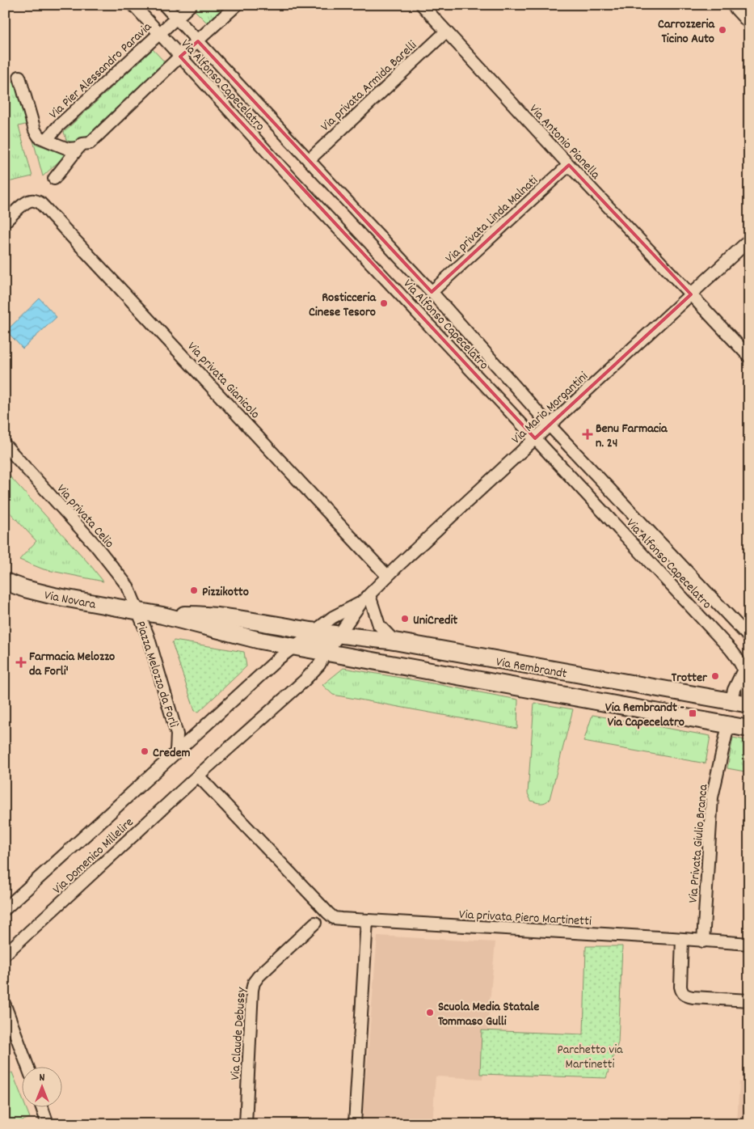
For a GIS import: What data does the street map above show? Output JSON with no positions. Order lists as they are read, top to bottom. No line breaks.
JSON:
{"streets":{"street":["Via Pier Alessandro Paravia","Via Alfonso Capecelatro","Via privata Armida Barelli","Via Antonio Pianella","Via privata Linda Malnati","Via privata Gianicolo","Via Mario Morgantini","Via privata Celio","Via Novara","Via Rembrandt","Piazza Melozzo da Forlì","Via Privata Giulio Branca","Via Domenico Millelire","Via privata Piero Martinetti","Via Claude Debussy"]},"crossings":[["Via Pier Alessandro Paravia","Via Alfonso Capecelatro"],["Via Alfonso Capecelatro","Via privata Armida Barelli"],["Via Alfonso Capecelatro","Via privata Linda Malnati"],["Via Alfonso Capecelatro","Via Mario Morgantini"],["Via Alfonso Capecelatro","Via Rembrandt"],["Via privata Armida Barelli","Via Antonio Pianella"],["Via Antonio Pianella","Via privata Linda Malnati"],["Via Antonio Pianella","Via Mario Morgantini"],["Via privata Gianicolo","Via Mario Morgantini"],["Via Mario Morgantini","Via Rembrandt"],["Via Mario Morgantini","Piazza Melozzo da Forlì"],["Via privata Celio","Via Novara"],["Via privata Celio","Piazza Melozzo da Forlì"],["Via Novara","Piazza Melozzo da Forlì"],["Via Rembrandt","Piazza Melozzo da Forlì"],["Via Rembrandt","Via Privata Giulio Branca"],["Piazza Melozzo da Forlì","Via Domenico Millelire"],["Piazza Melozzo da Forlì","Via privata Piero Martinetti"],["Via Privata Giulio Branca","Via privata Piero Martinetti"],["Via Domenico Millelire","Via privata Piero Martinetti"]],"parks":["Parchetto via Martinetti"],"places":{"other":["Carrozzeria Ticino Auto","Rosticceria Cinese Tesoro","Pizzikotto","UniCredit","Trotter","Credem","Scuola Media Statale Tommaso Gulli"],"health":["Benu Farmacia n. 24","Farmacia Melozzo da Forli'"],"transit":["Via Rembrandt - Via Capecelatro"]},"north":"top"}
